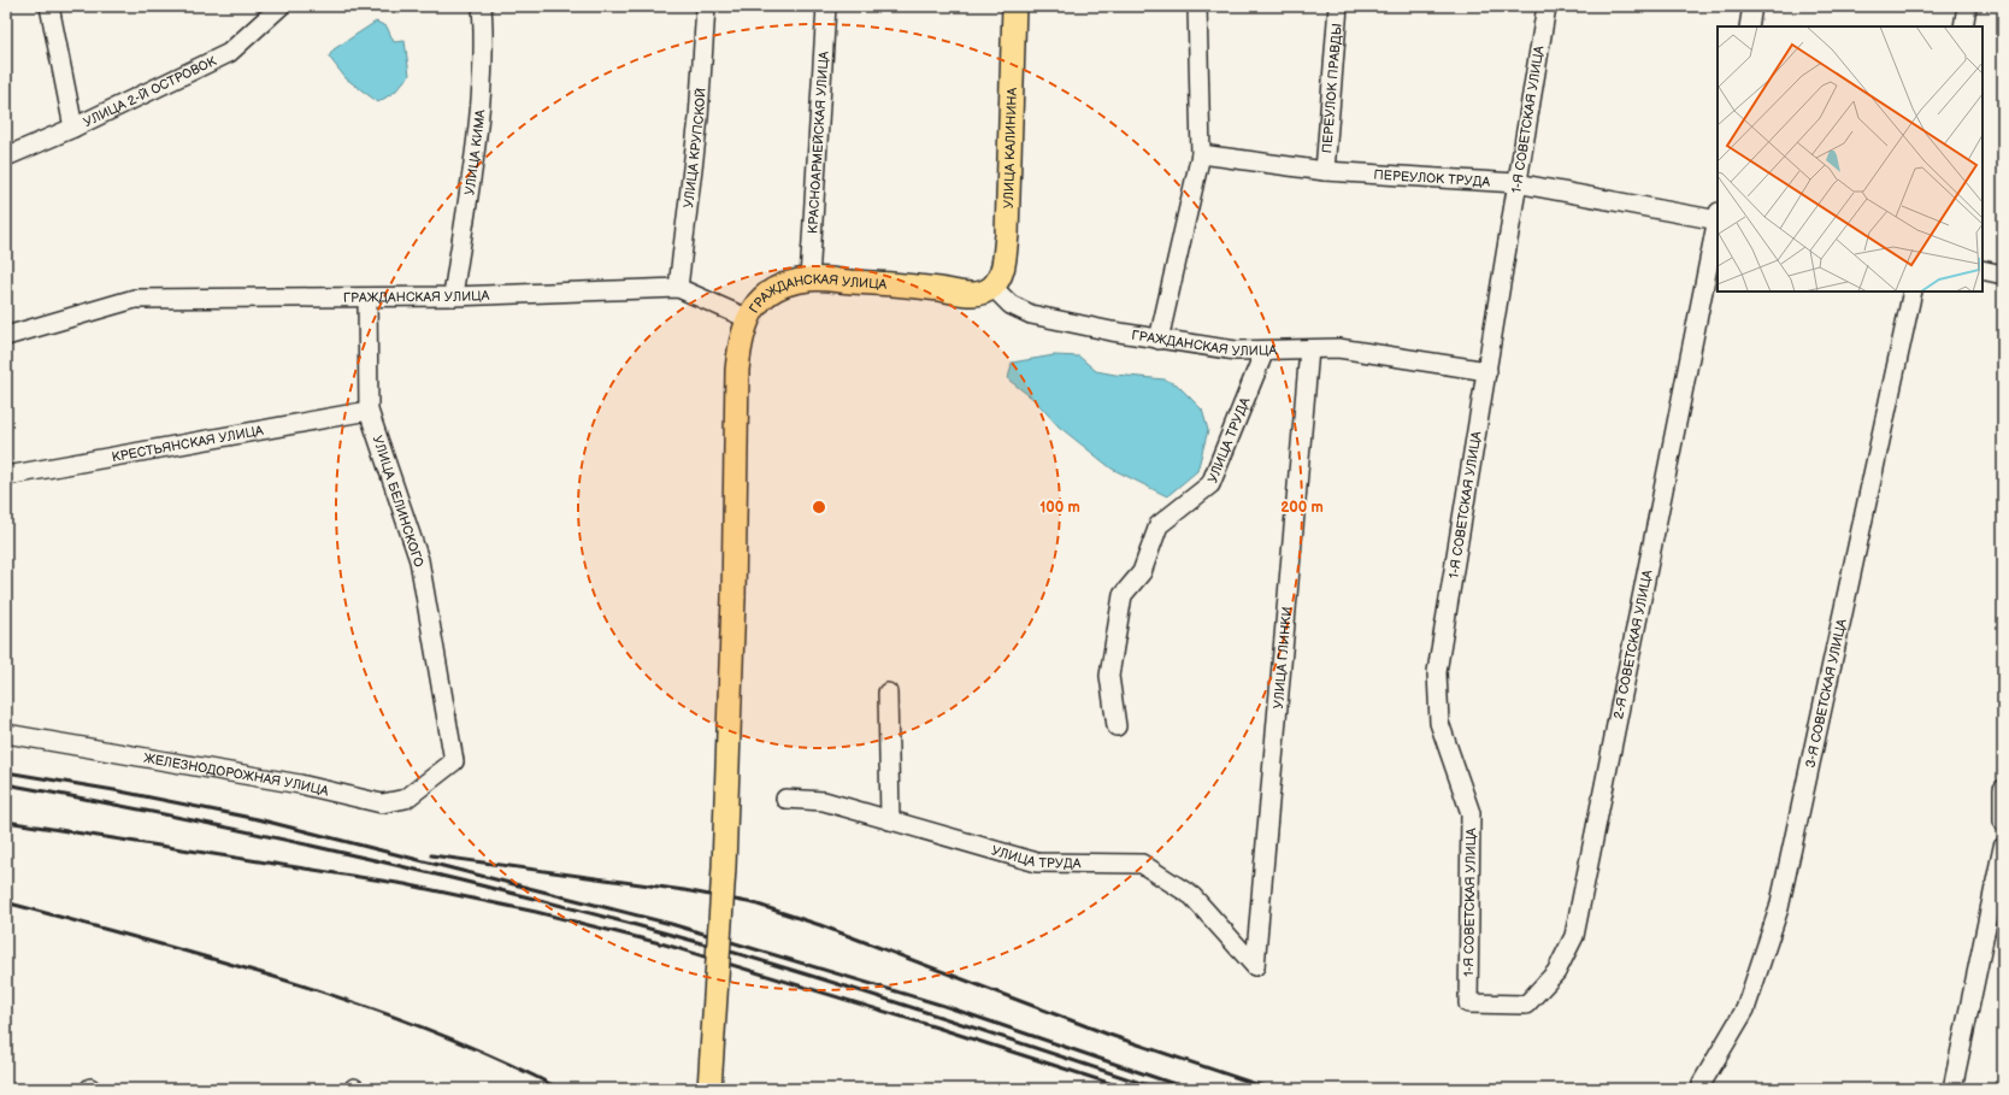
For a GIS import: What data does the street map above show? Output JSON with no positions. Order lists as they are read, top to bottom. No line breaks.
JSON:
{"streets":{"main road":["УЛИЦА КАЛИНИНА","ГРАЖДАНСКАЯ УЛИЦА"],"street":["ПЕРЕУЛОК ПРАВДЫ","УЛИЦА 2-Й ОСТРОВОК","1-Я СОВЕТСКАЯ УЛИЦА","КРАСНОАРМЕЙСКАЯ УЛИЦА","УЛИЦА КРУПСКОЙ","УЛИЦА КИМА","ПЕРЕУЛОК ТРУДА","УЛИЦА ТРУДА","КРЕСТЬЯНСКАЯ УЛИЦА","УЛИЦА БЕЛИНСКОГО","2-Я СОВЕТСКАЯ УЛИЦА","УЛИЦА ГЛИНКИ","3-Я СОВЕТСКАЯ УЛИЦА","ЖЕЛЕЗНОДОРОЖНАЯ УЛИЦА"]},"crossings":[["ПЕРЕУЛОК ПРАВДЫ","ПЕРЕУЛОК ТРУДА"],["1-Я СОВЕТСКАЯ УЛИЦА","ПЕРЕУЛОК ТРУДА"],["1-Я СОВЕТСКАЯ УЛИЦА","ГРАЖДАНСКАЯ УЛИЦА"],["1-Я СОВЕТСКАЯ УЛИЦА","2-Я СОВЕТСКАЯ УЛИЦА"],["КРАСНОАРМЕЙСКАЯ УЛИЦА","ГРАЖДАНСКАЯ УЛИЦА"],["УЛИЦА КРУПСКОЙ","ГРАЖДАНСКАЯ УЛИЦА"],["УЛИЦА КАЛИНИНА","ГРАЖДАНСКАЯ УЛИЦА"],["УЛИЦА КИМА","ГРАЖДАНСКАЯ УЛИЦА"],["ГРАЖДАНСКАЯ УЛИЦА","УЛИЦА ТРУДА"],["ГРАЖДАНСКАЯ УЛИЦА","УЛИЦА БЕЛИНСКОГО"],["ГРАЖДАНСКАЯ УЛИЦА","УЛИЦА ГЛИНКИ"],["УЛИЦА ТРУДА","УЛИЦА ГЛИНКИ"],["КРЕСТЬЯНСКАЯ УЛИЦА","УЛИЦА БЕЛИНСКОГО"],["УЛИЦА БЕЛИНСКОГО","ЖЕЛЕЗНОДОРОЖНАЯ УЛИЦА"]],"rings":["100 m","200 m"]}
